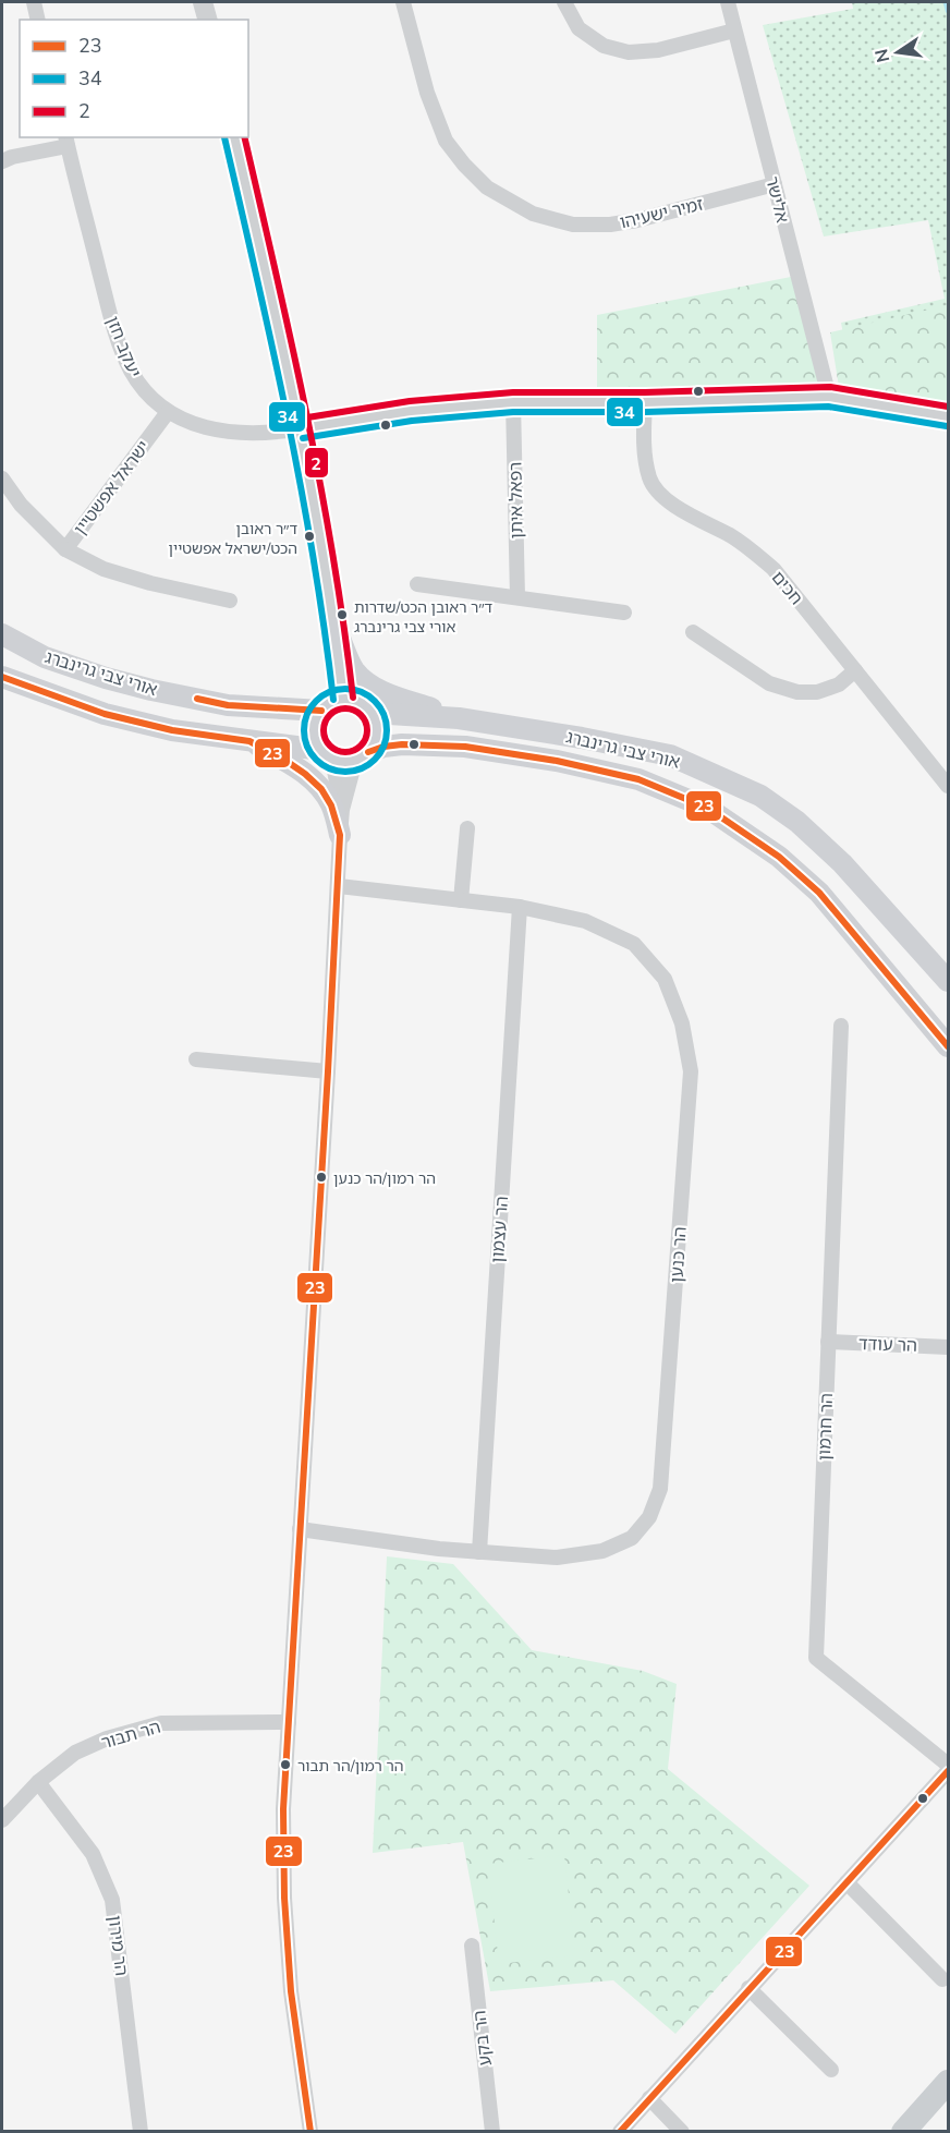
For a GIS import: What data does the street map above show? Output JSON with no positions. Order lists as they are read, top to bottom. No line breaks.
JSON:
{"streets":{"main road":["אורי צבי גרינברג"],"street":["אלישר","זמיר ישעיהו","יעקב חזן","ישראל אפשטיין","רפאל איתן","חכים","הר עצמון","הר כנען","הר עודד","הר חרמון","הר תבור","הר מירון","הר בקע"]},"crossings":[["אלישר","זמיר ישעיהו"],["יעקב חזן","ישראל אפשטיין"],["הר עצמון","הר כנען"],["הר עודד","הר חרמון"],["הר תבור","הר מירון"]],"places":["ד״ר ראובן הכט/ישראל אפשטיין","ד״ר ראובן הכט/שדרות אורי צבי גרינברג","הר רמון/הר כנען","הר רמון/הר תבור"],"lines":["transit line 34","transit line 2","transit line 23"],"legend":["23","34","2"],"north":"left"}
